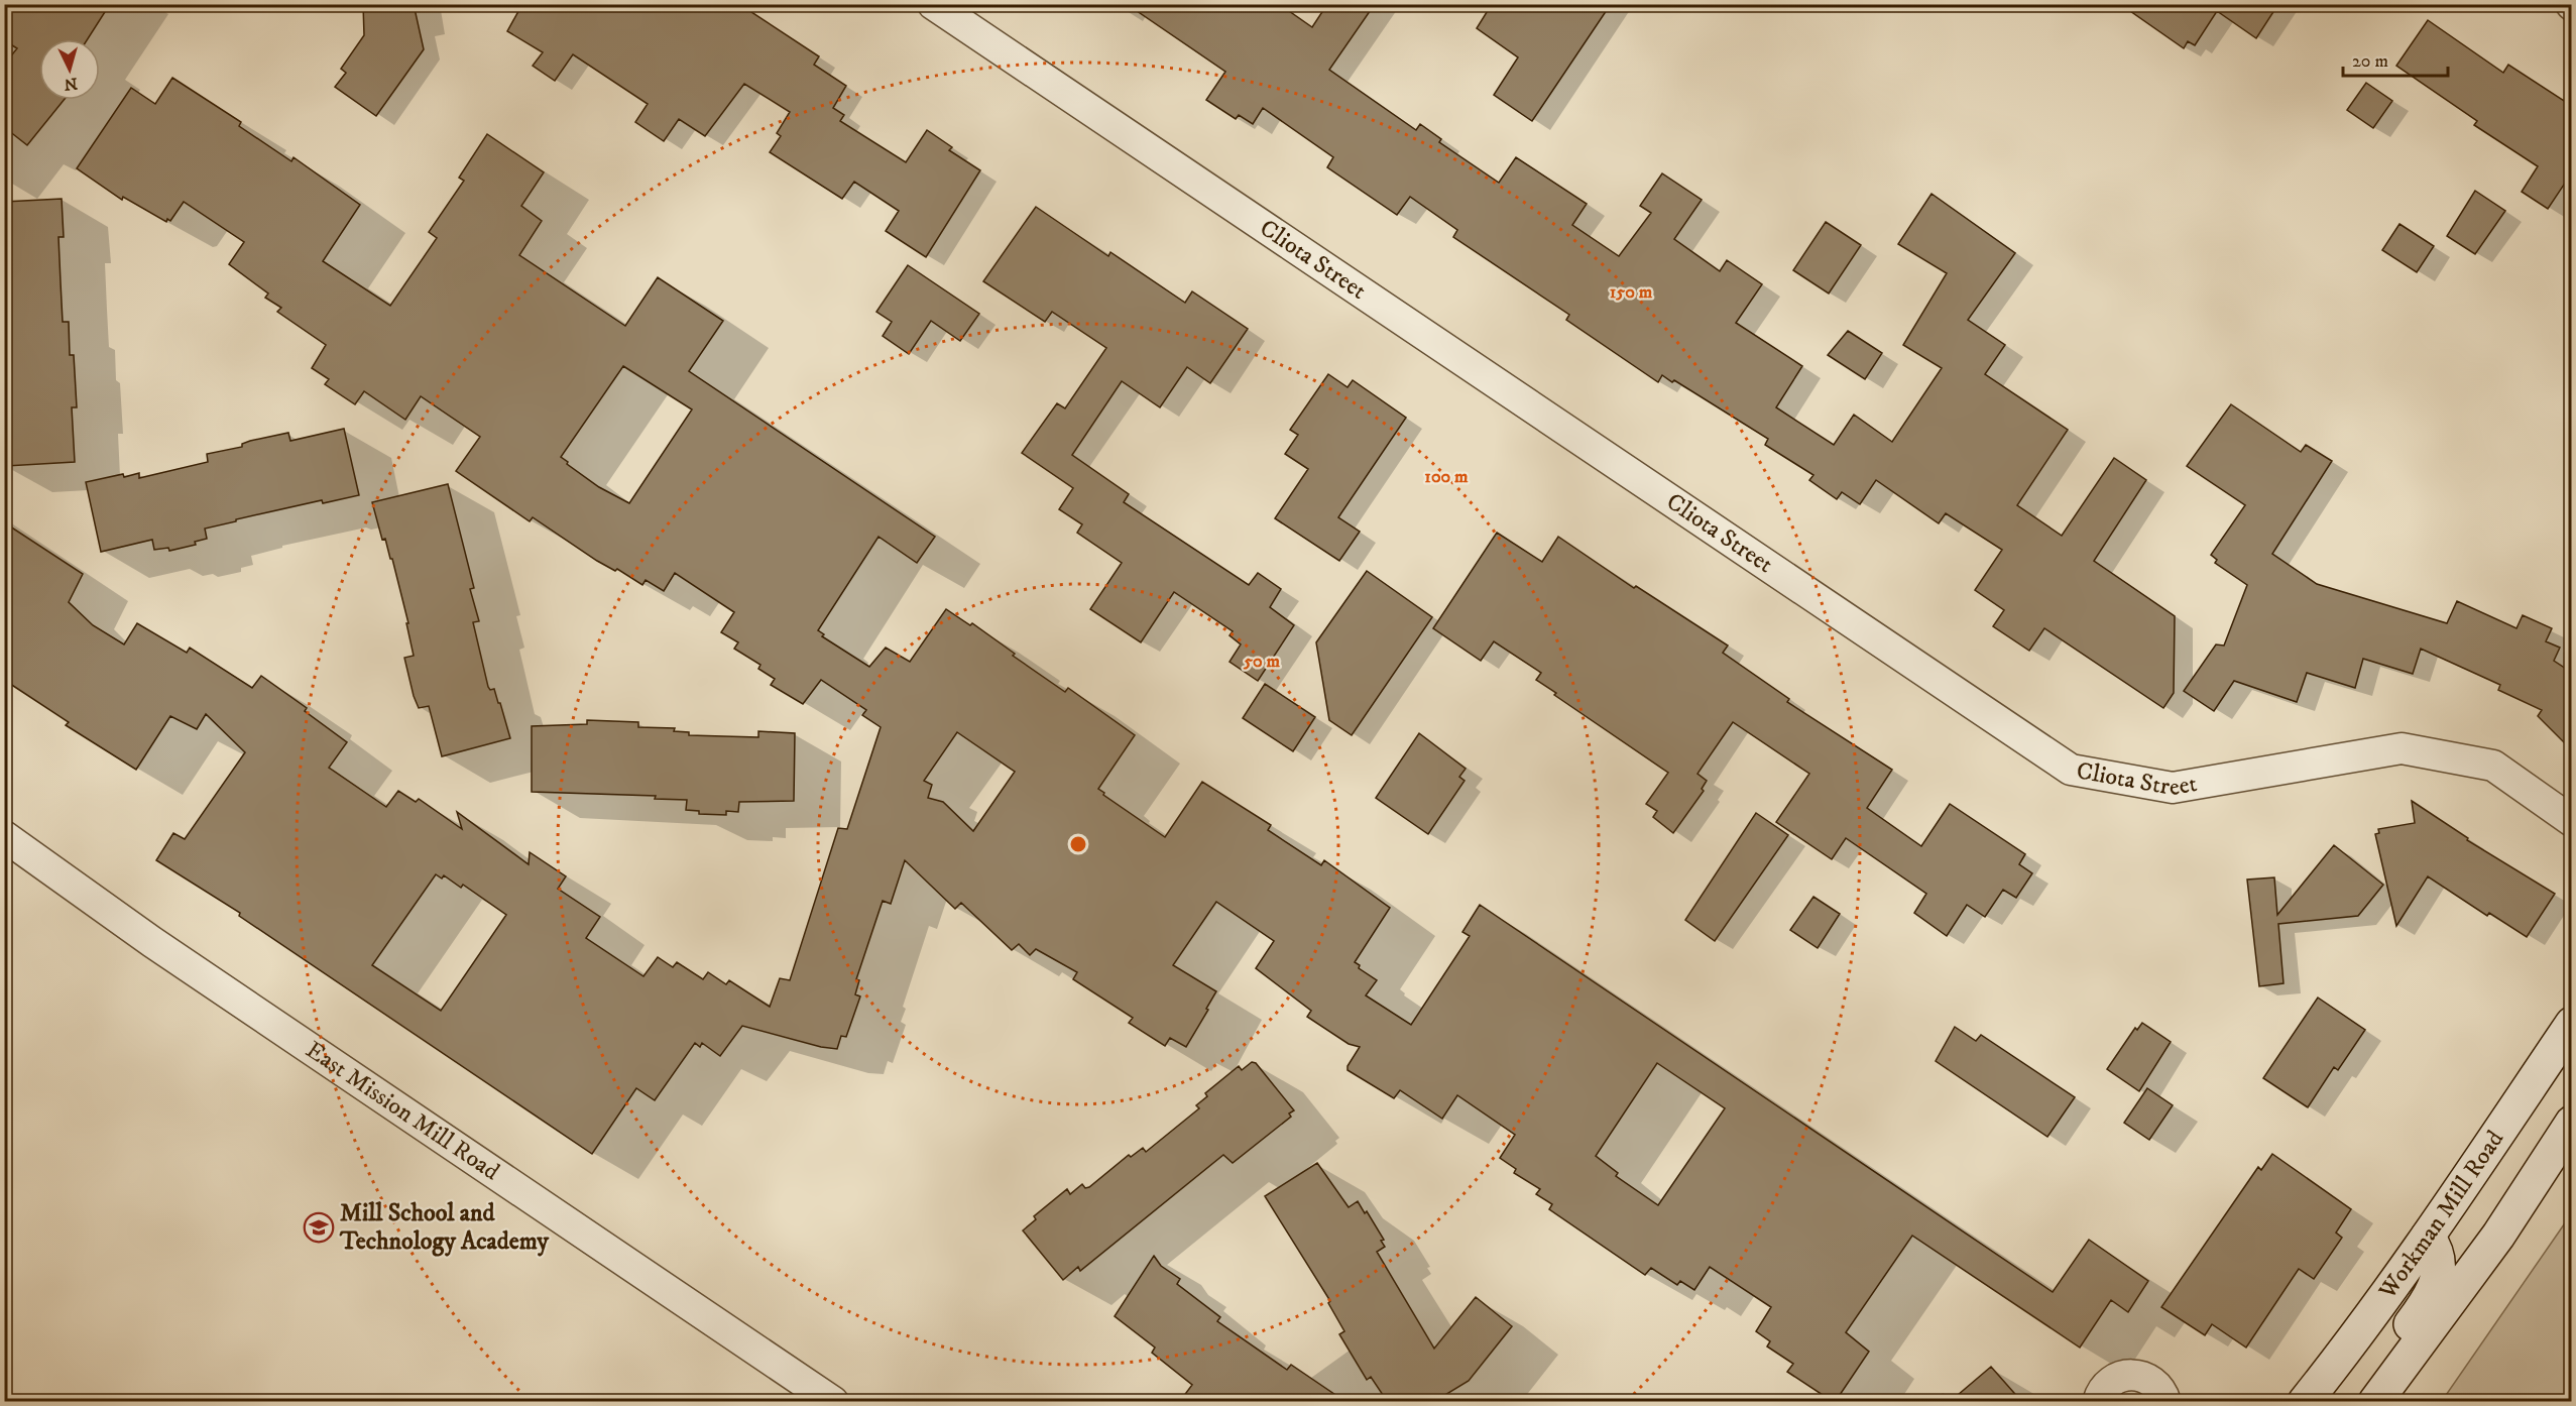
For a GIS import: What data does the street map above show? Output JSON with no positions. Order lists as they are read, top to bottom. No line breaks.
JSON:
{"streets":{"main road":["Workman Mill Road"],"street":["Cliota Street","East Mission Mill Road"]},"places":{"school or university":["Mill School and Technology Academy"]},"scale_bar":"20 m","north":"bottom","rings":["150 m","100 m","50 m"]}
